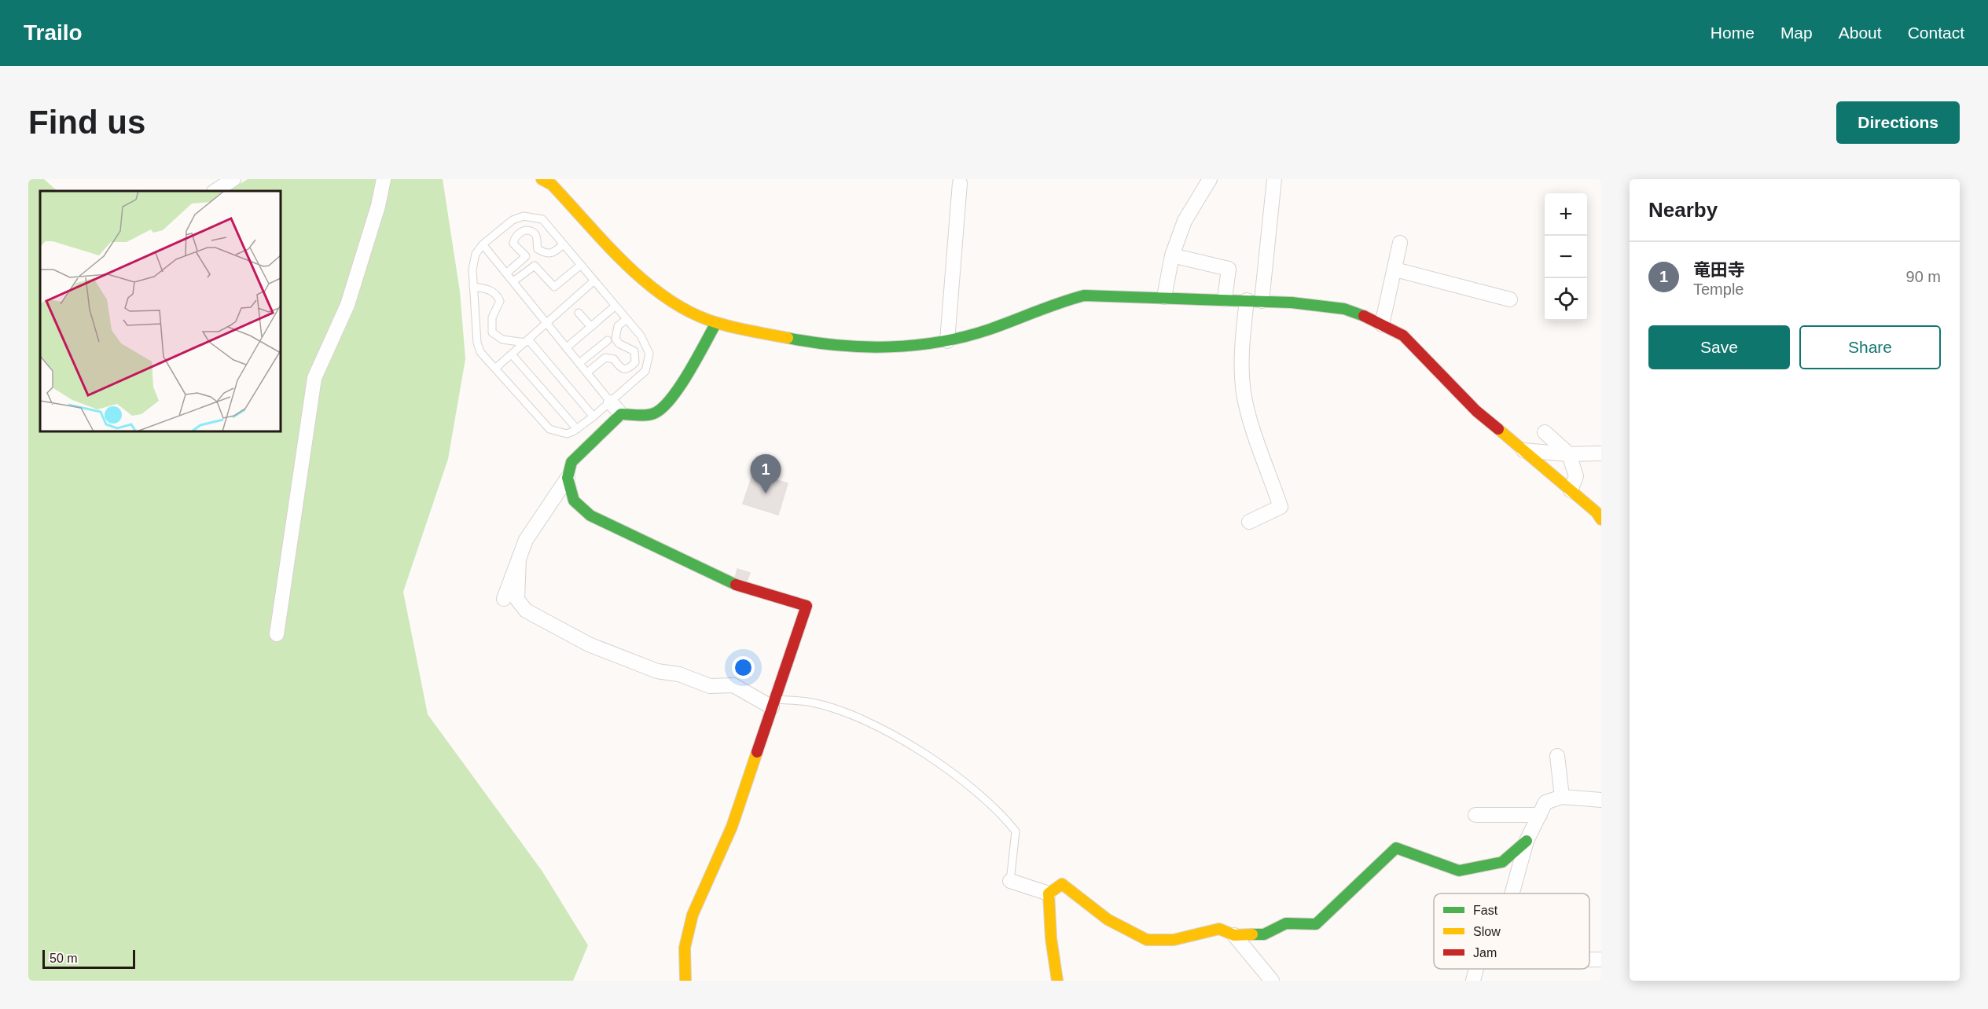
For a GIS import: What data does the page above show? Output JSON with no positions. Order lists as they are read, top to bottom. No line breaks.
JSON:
{"legend":["Fast","Slow","Jam"],"scale_bar":"50 m","page":{"header":"Trailo","nav":["Home","Map","About","Contact"],"buttons":["Directions",["Save","Share"]],"title":"Find us","heading":"Nearby","map_buttons":["+","−"],"list":[{"mark":"1","name":"竜田寺","note":"Temple","value":"90 m"}],"pins":"1","scale":"50 m"}}
